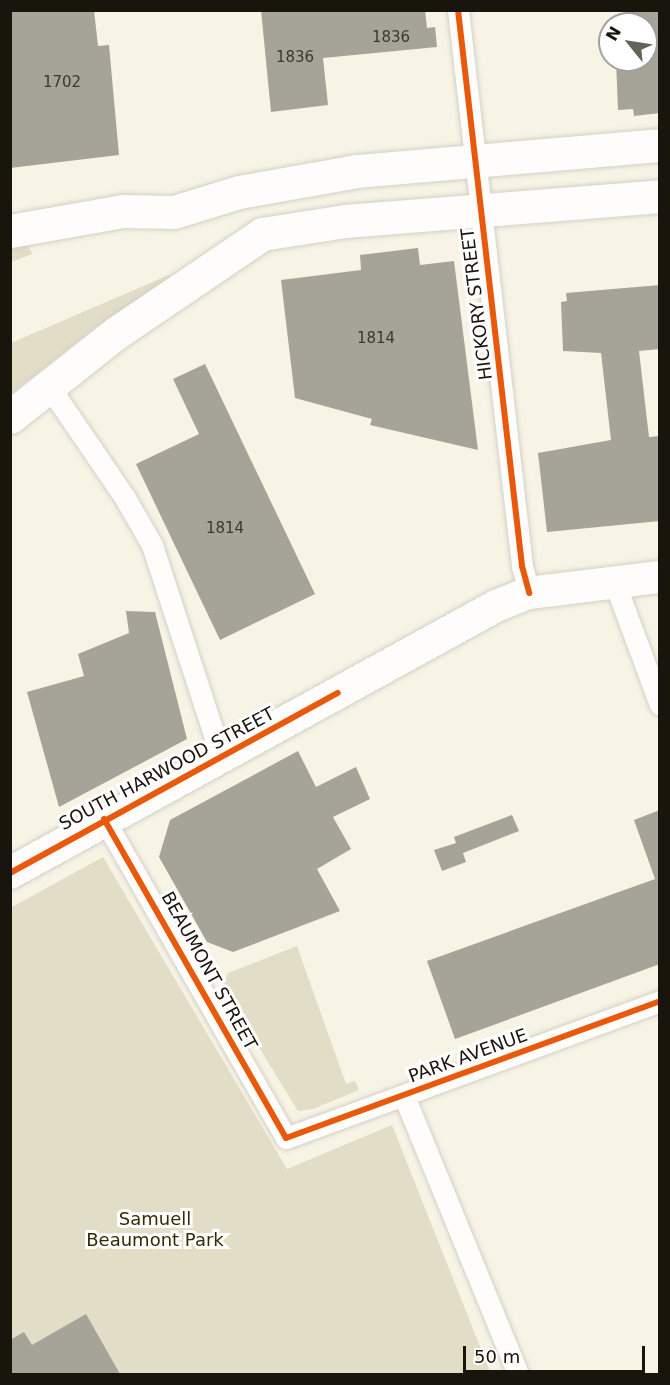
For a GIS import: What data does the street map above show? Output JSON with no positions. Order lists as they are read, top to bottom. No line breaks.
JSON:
{"streets":{"main road":["SOUTH HARWOOD STREET"],"street":["HICKORY STREET","BEAUMONT STREET","PARK AVENUE"]},"crossings":[["HICKORY STREET","SOUTH HARWOOD STREET"],["SOUTH HARWOOD STREET","BEAUMONT STREET"],["BEAUMONT STREET","PARK AVENUE"]],"parks":["Samuell Beaumont Park"],"house_numbers":["1836","1836","1702","1814","1814"],"scale_bar":"50 m","north":"top left"}
